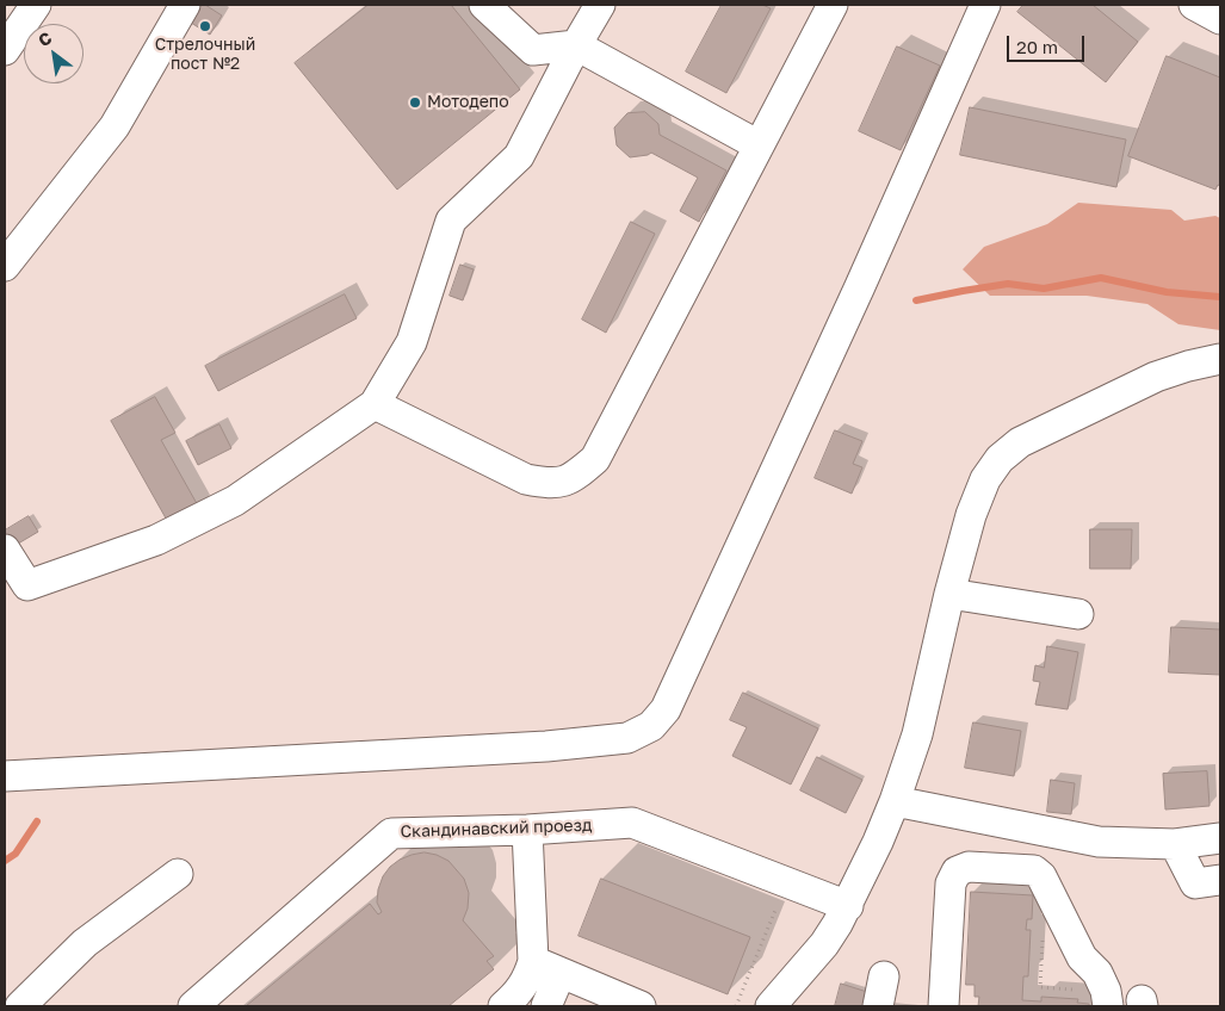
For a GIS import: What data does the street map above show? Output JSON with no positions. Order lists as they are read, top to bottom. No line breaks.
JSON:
{"streets":{"street":["Скандинавский проезд"]},"places":["Стрелочный пост №2","Мотодепо"],"scale_bar":"20 m","north":"top left"}
